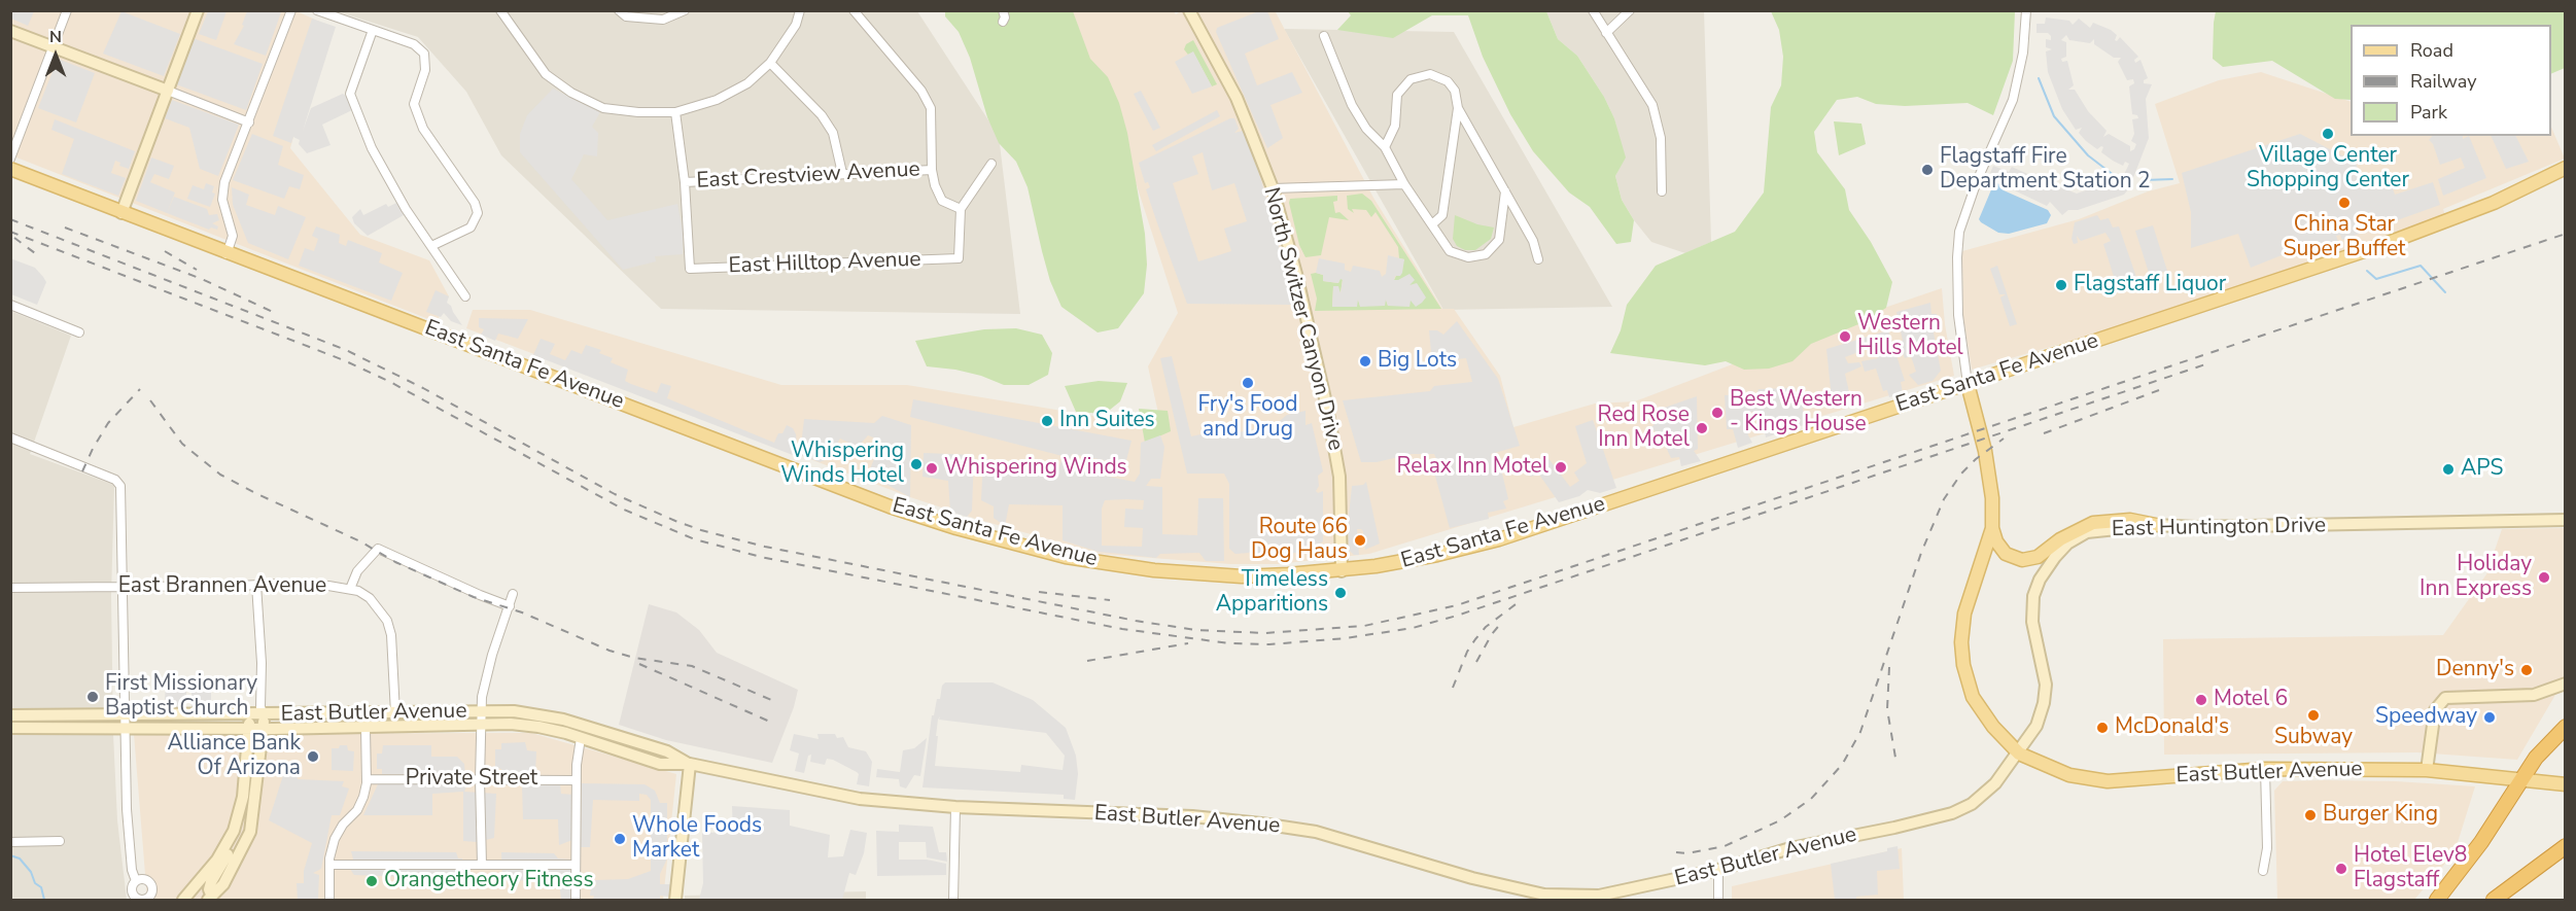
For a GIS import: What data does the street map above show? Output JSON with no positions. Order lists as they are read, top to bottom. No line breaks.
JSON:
{"streets":{"main road":["North Switzer Canyon Drive","East Santa Fe Avenue","East Huntington Drive","East Butler Avenue"],"street":["East Crestview Avenue","East Hilltop Avenue","East Brannen Avenue","Private Street"]},"crossings":[["East Crestview Avenue","East Hilltop Avenue"],["North Switzer Canyon Drive","East Santa Fe Avenue"],["East Huntington Drive","East Butler Avenue"]],"places":["Village Center Shopping Center","Flagstaff Fire Department Station 2","China Star Super Buffet","Flagstaff Liquor","Western Hills Motel","Big Lots","Fry's Food and Drug","Best Western - Kings House","Inn Suites","Red Rose Inn Motel","Whispering Winds Hotel","Relax Inn Motel","Whispering Winds","APS","Route 66 Dog Haus","Holiday Inn Express","Timeless Apparitions","Denny's","First Missionary Baptist Church","Motel 6","Subway","Speedway","McDonald's","Alliance Bank Of Arizona","Burger King","Whole Foods Market","Hotel Elev8 Flagstaff","Orangetheory Fitness"],"legend":["Road","Railway","Park"],"north":"top"}
